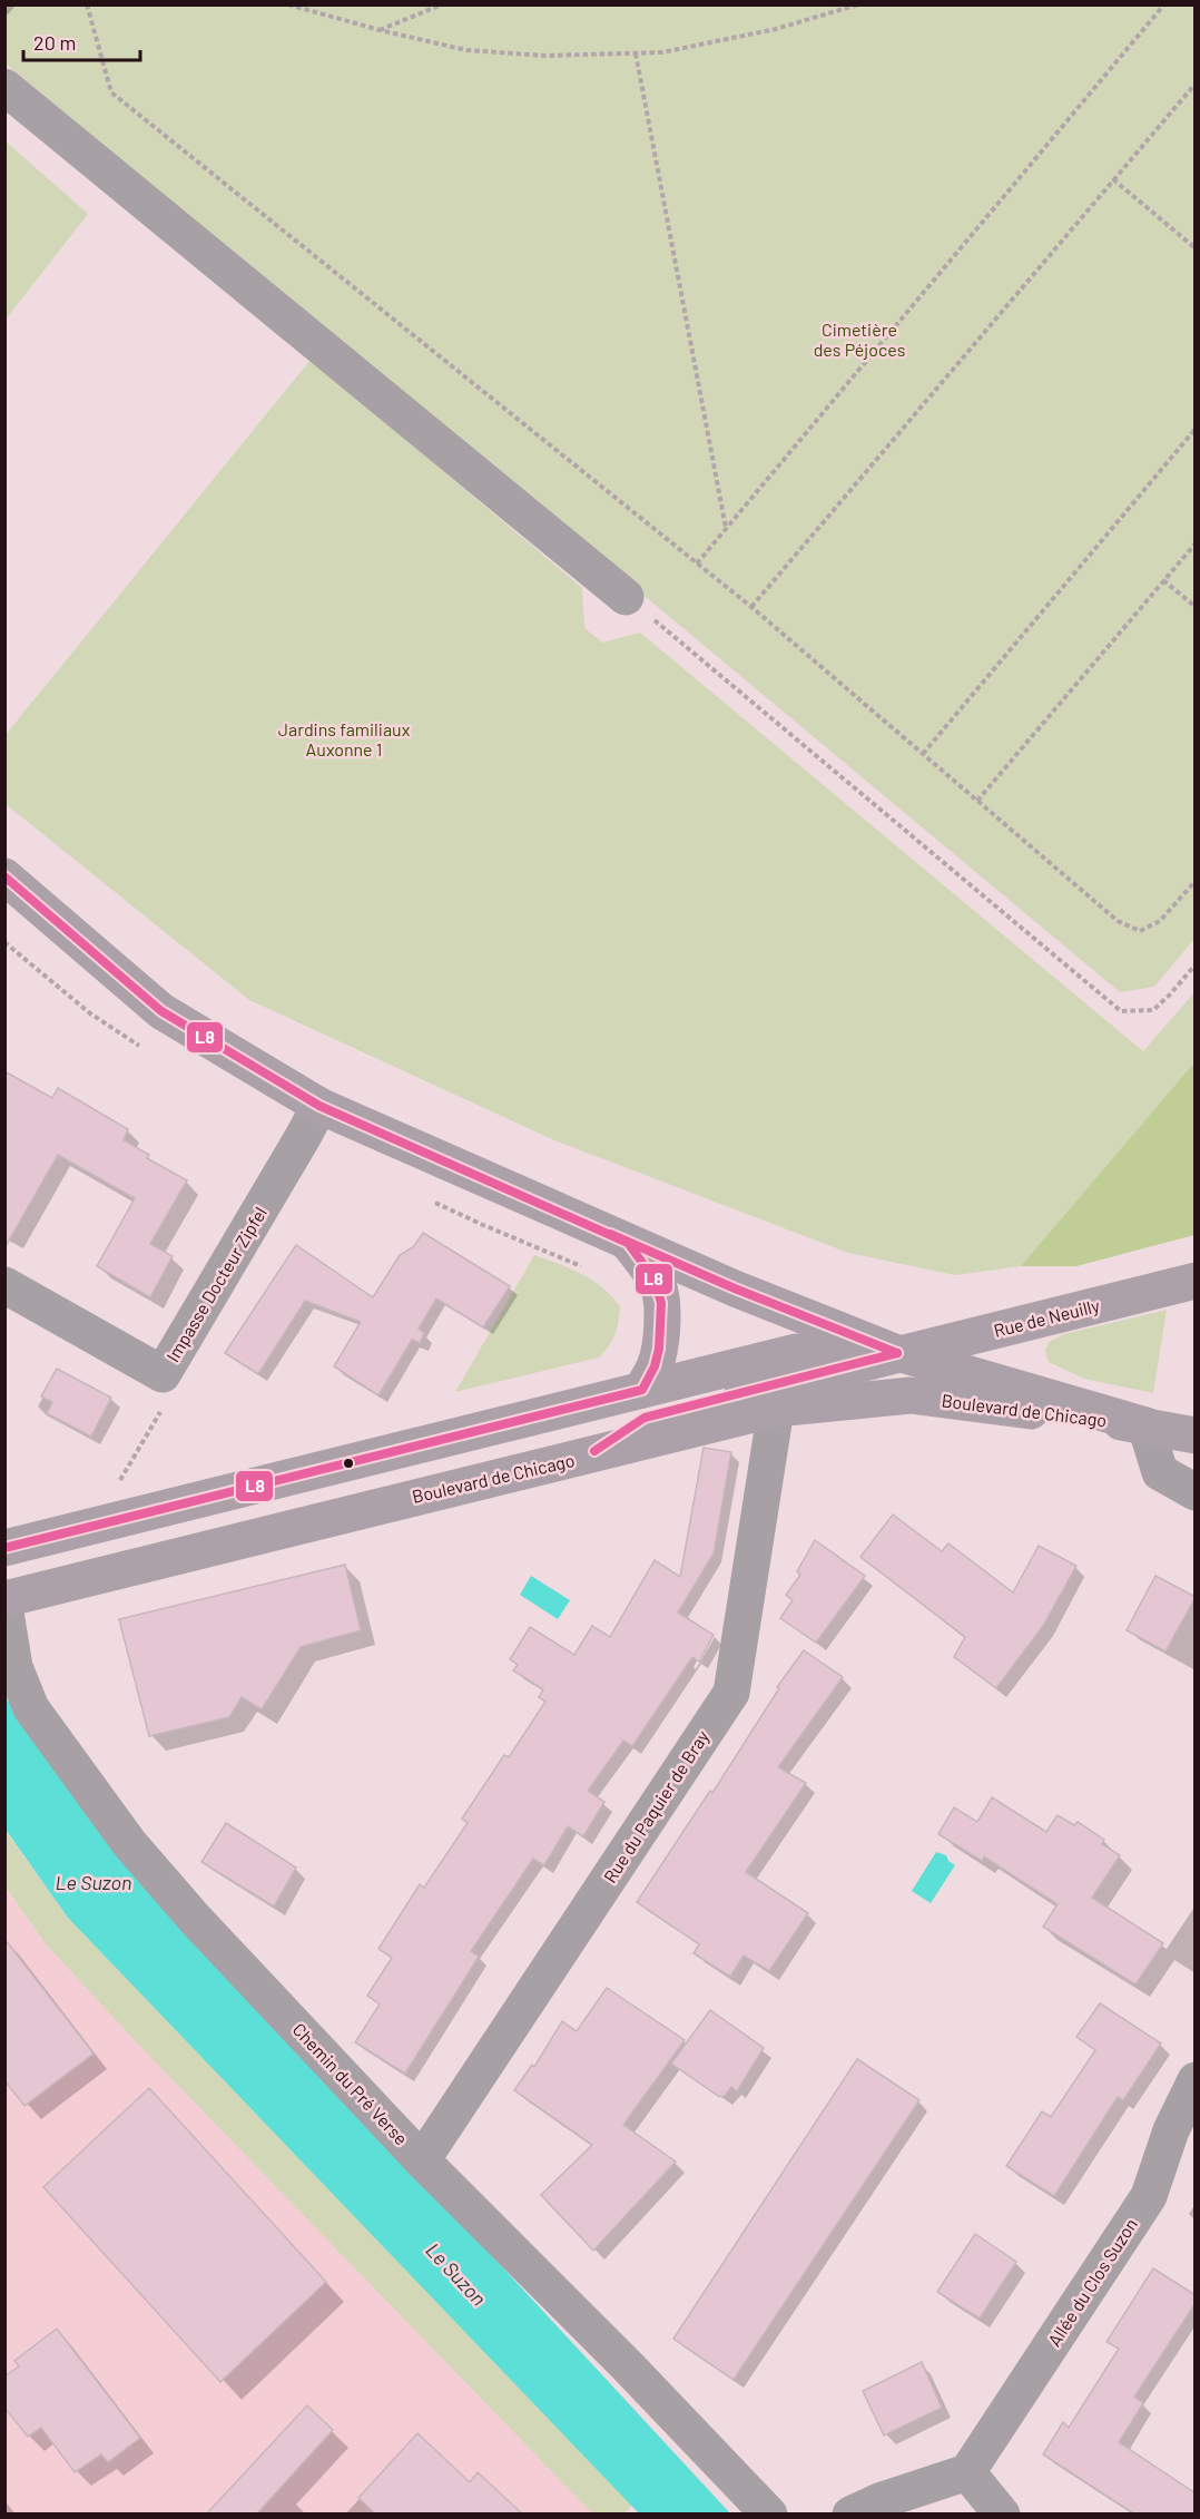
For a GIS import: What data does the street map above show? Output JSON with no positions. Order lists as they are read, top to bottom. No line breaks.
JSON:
{"streets":{"main road":["Rue de Neuilly","Boulevard de Chicago"],"street":["Impasse Docteur Zipfel","Rue du Paquier de Bray","Chemin du Pré Verse","Allée du Clos Suzon"]},"crossings":[["Boulevard de Chicago","Rue du Paquier de Bray"],["Rue du Paquier de Bray","Chemin du Pré Verse"]],"water":["Le Suzon"],"parks":["Cimetière des Péjoces","Jardins familiaux Auxonne 1"],"lines":["transit line L8"],"scale_bar":"20 m"}
